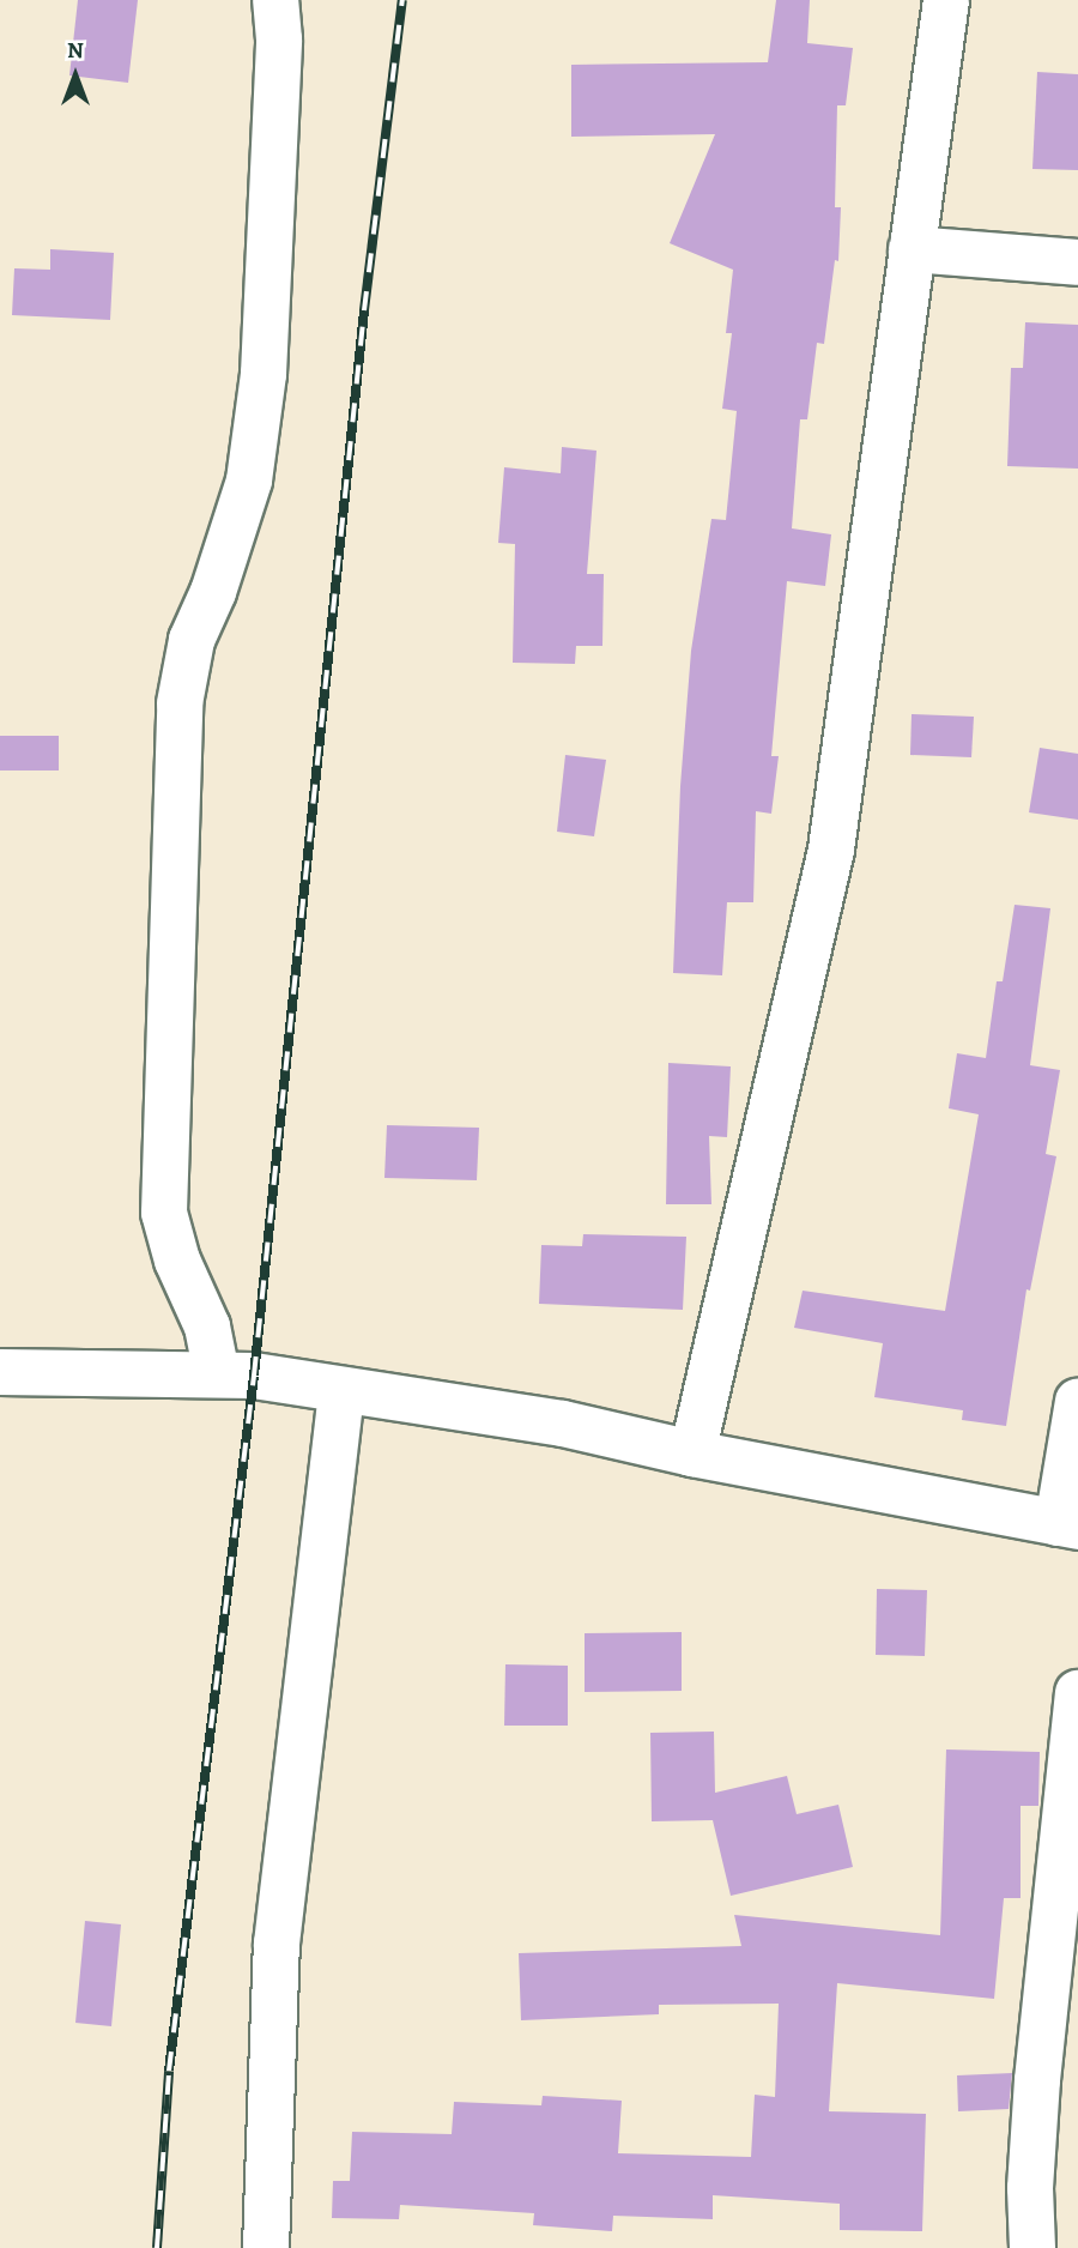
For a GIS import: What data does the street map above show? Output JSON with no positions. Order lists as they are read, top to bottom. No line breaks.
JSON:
{"north":"top"}
